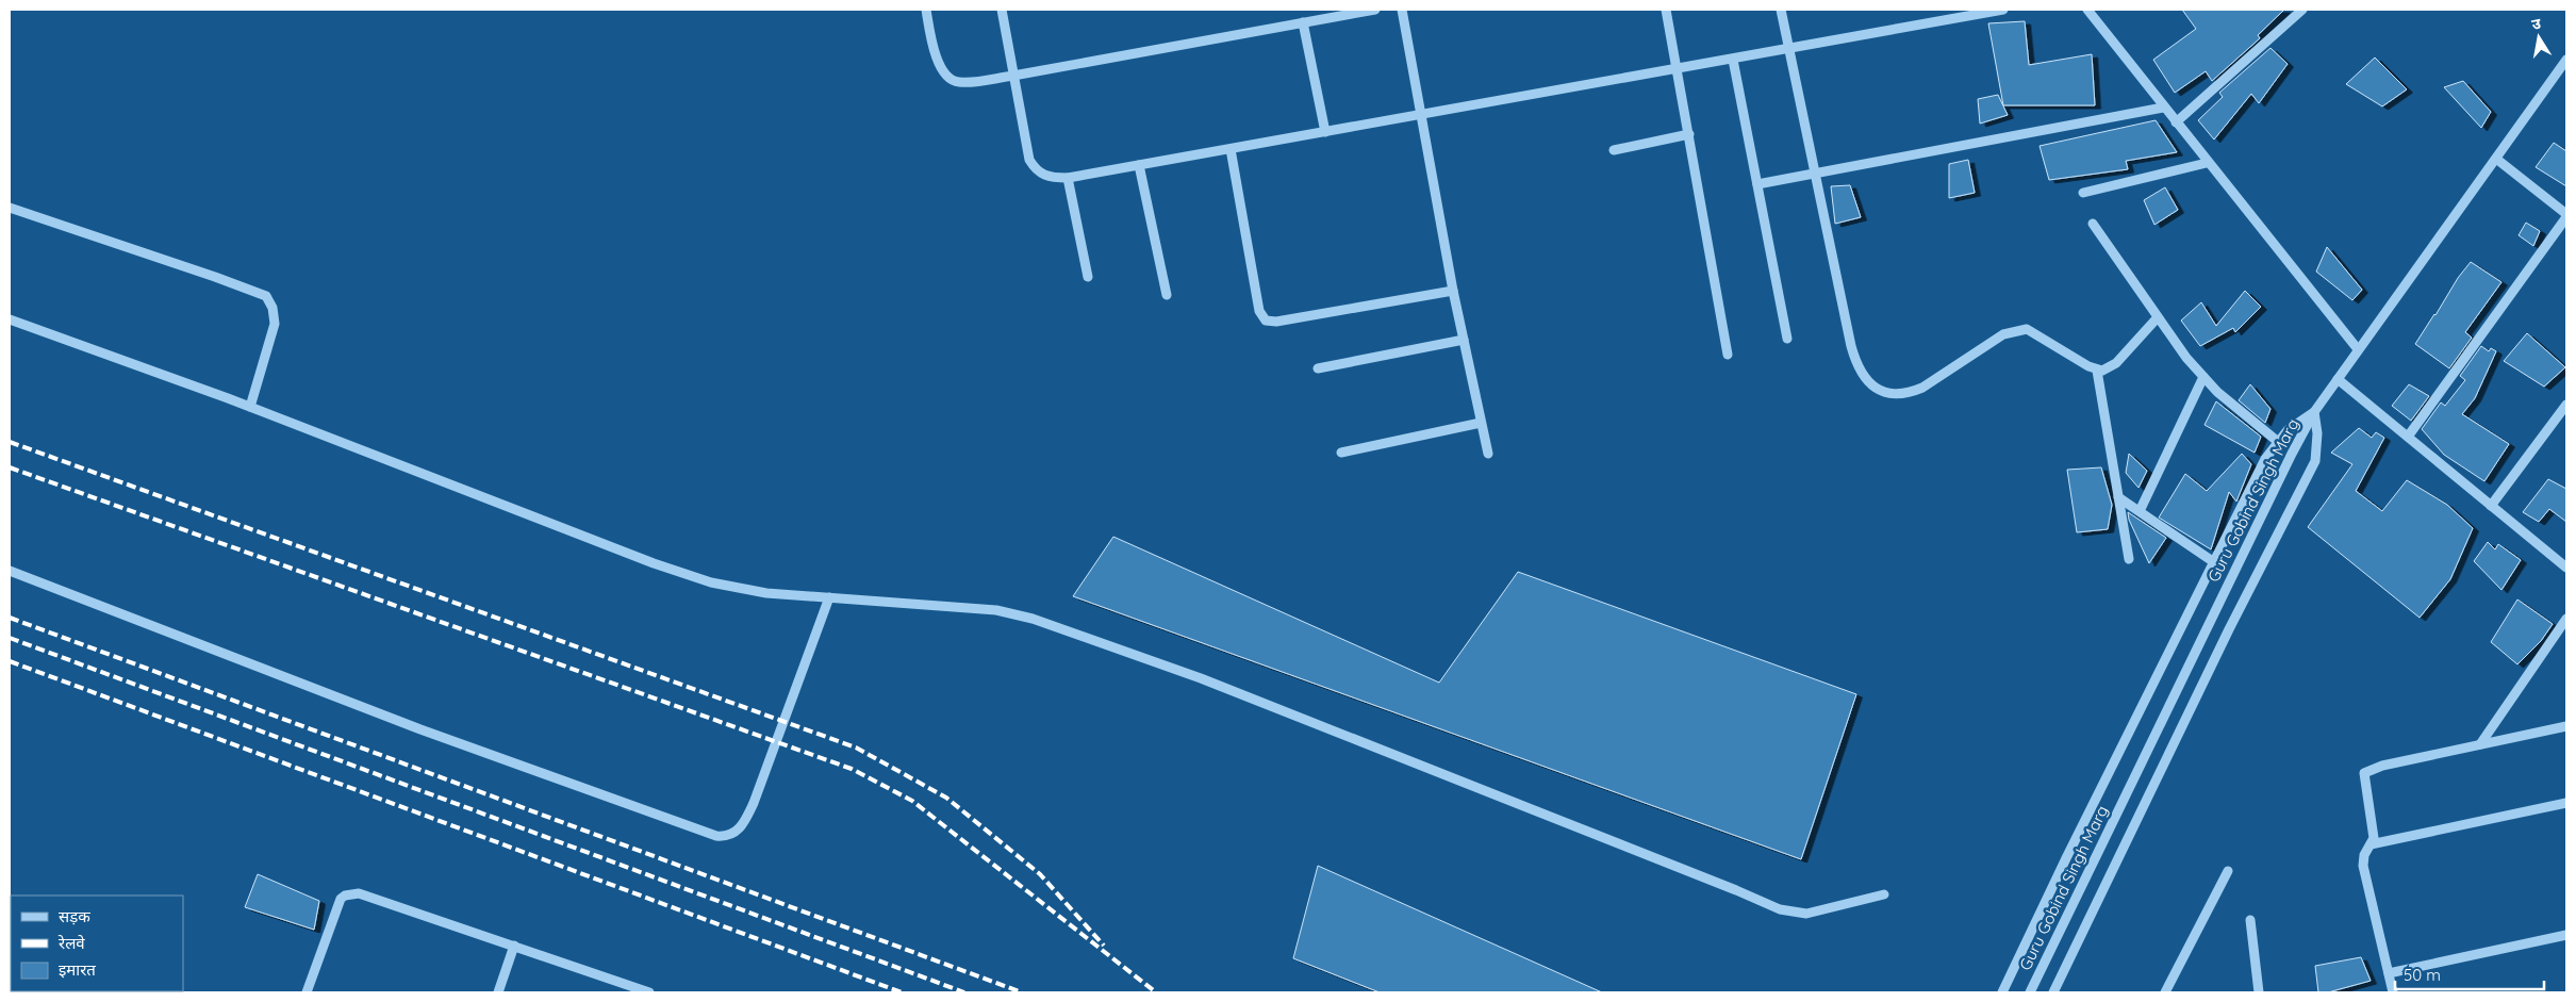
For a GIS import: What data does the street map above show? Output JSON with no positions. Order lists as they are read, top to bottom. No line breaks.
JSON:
{"streets":{"street":["Guru Gobind Singh Marg"]},"legend":["सड़क","रेलवे","इमारत"],"scale_bar":"50 m","north":"top"}
